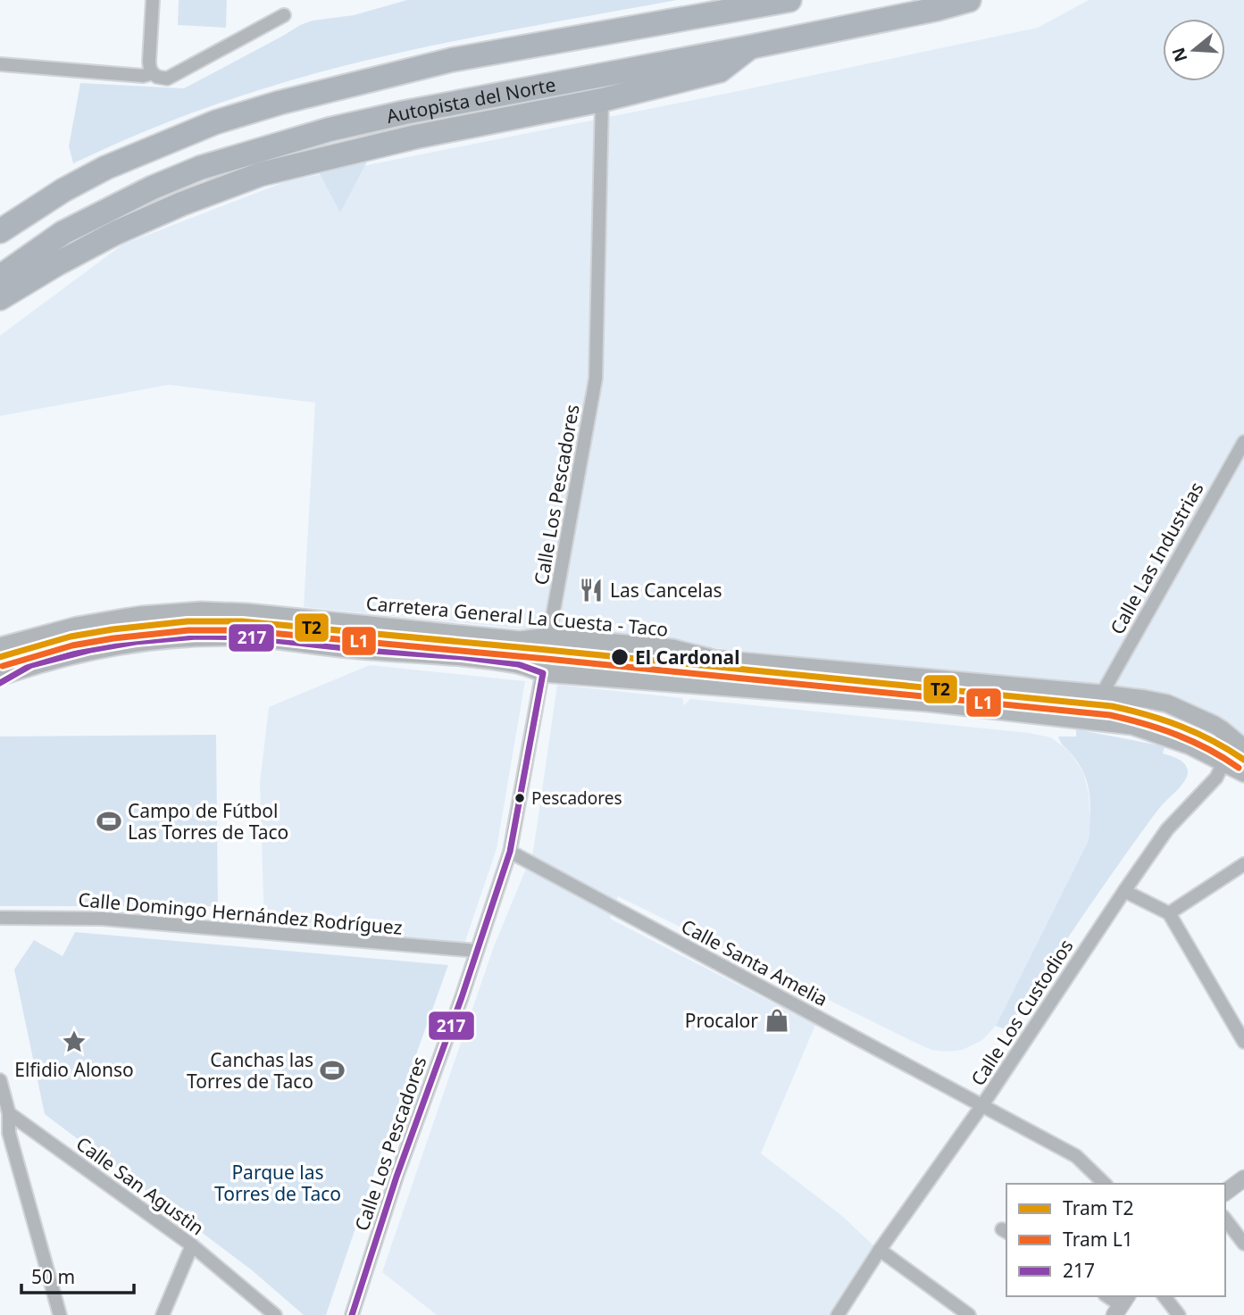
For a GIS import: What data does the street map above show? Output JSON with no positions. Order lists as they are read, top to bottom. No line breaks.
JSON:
{"streets":{"highway":["Autopista del Norte"],"main road":["Carretera General La Cuesta - Taco"],"street":["Calle Los Pescadores","Calle Las Industrias","Calle Domingo Hernández Rodríguez","Calle Santa Amelia","Calle Los Custodios","Calle San Agustìn"]},"crossings":[["Calle Los Pescadores","Carretera General La Cuesta - Taco"],["Calle Los Pescadores","Calle Domingo Hernández Rodríguez"],["Calle Los Pescadores","Calle Santa Amelia"],["Calle Las Industrias","Carretera General La Cuesta - Taco"],["Calle Santa Amelia","Calle Los Custodios"]],"parks":["Parque las Torres de Taco"],"places":{"restaurant":["Las Cancelas"],"other":["El Cardonal","Pescadores"],"sports":["Campo de Fútbol Las Torres de Taco","Canchas las Torres de Taco"],"shop":["Procalor"],"place":["Elfidio Alonso"]},"lines":["tram line T2","tram line L1","transit line 217"],"legend":["Tram T2","Tram L1","217"],"scale_bar":"50 m","north":"left"}
